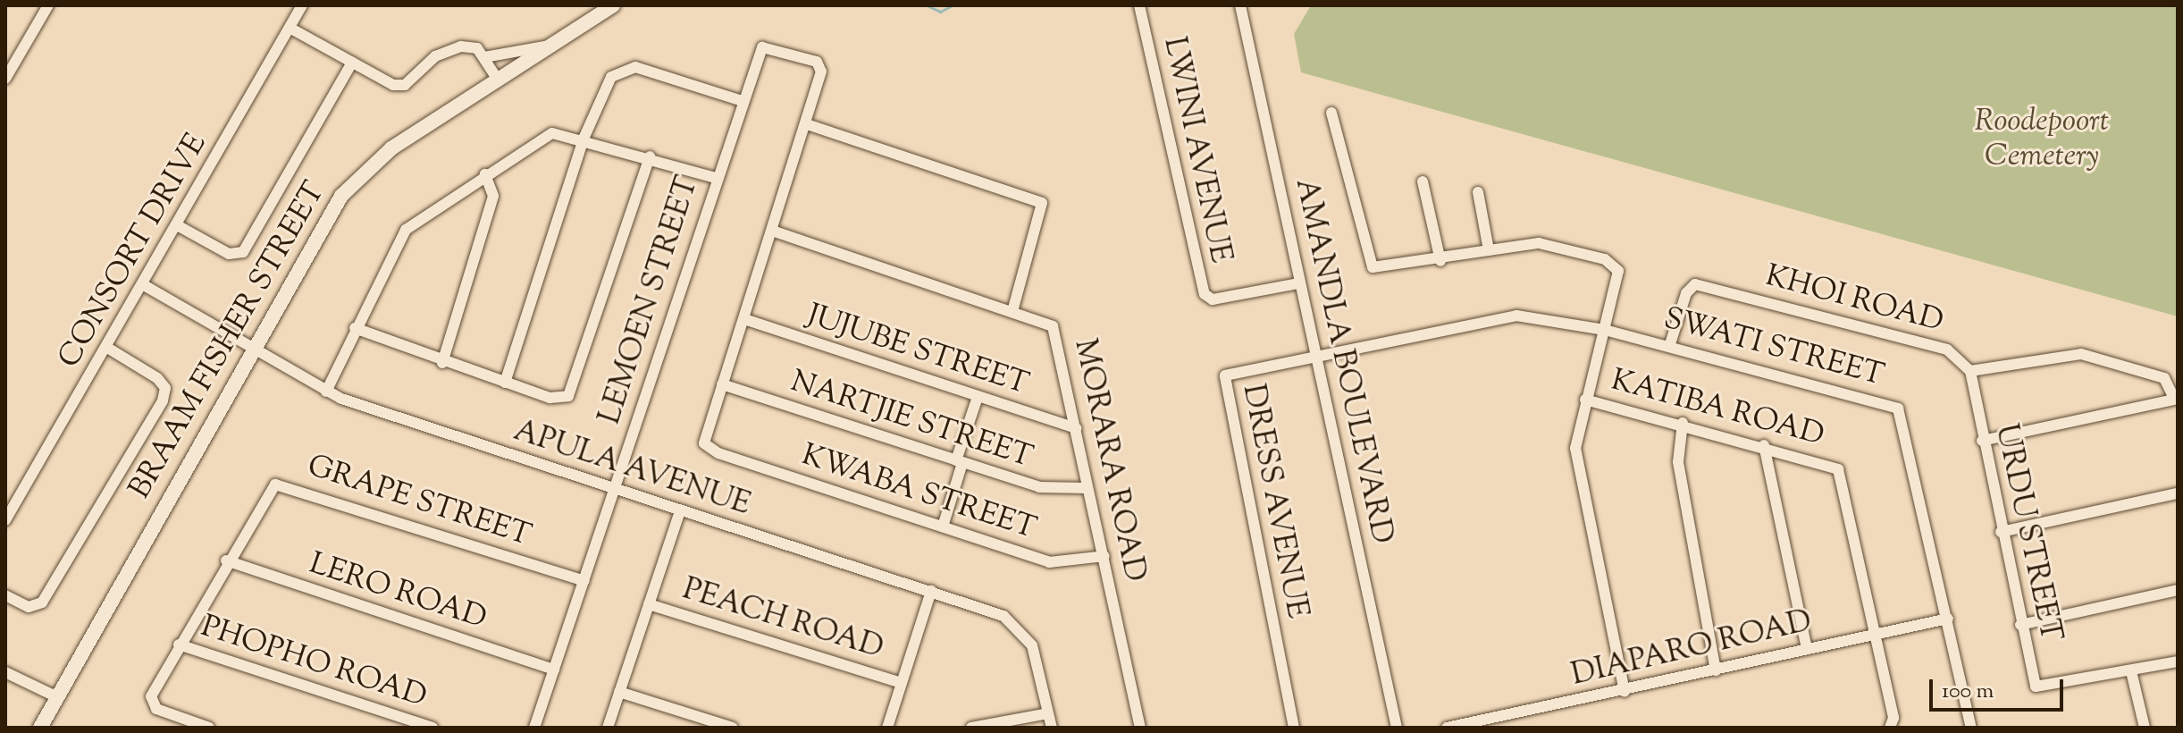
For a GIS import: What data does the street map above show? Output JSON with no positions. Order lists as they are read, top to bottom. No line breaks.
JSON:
{"streets":{"street":["LWINI AVENUE","CONSORT DRIVE","KHOI ROAD","LEMOEN STREET","BRAAM FISHER STREET","SWATI STREET","JUJUBE STREET","AMANDLA BOULEVARD","KATIBA ROAD","NARTJIE STREET","MORARA ROAD","APULA AVENUE","KWABA STREET","GRAPE STREET","DRESS AVENUE","URDU STREET","LERO ROAD","PEACH ROAD","DIAPARO ROAD","PHOPHO ROAD"]},"crossings":[["LWINI AVENUE","AMANDLA BOULEVARD"],["CONSORT DRIVE","APULA AVENUE"],["KHOI ROAD","SWATI STREET"],["KHOI ROAD","URDU STREET"],["LEMOEN STREET","APULA AVENUE"],["LEMOEN STREET","GRAPE STREET"],["LEMOEN STREET","LERO ROAD"],["BRAAM FISHER STREET","APULA AVENUE"],["SWATI STREET","AMANDLA BOULEVARD"],["SWATI STREET","DRESS AVENUE"],["SWATI STREET","DIAPARO ROAD"],["JUJUBE STREET","MORARA ROAD"],["AMANDLA BOULEVARD","DRESS AVENUE"],["KATIBA ROAD","DIAPARO ROAD"],["NARTJIE STREET","MORARA ROAD"],["NARTJIE STREET","KWABA STREET"],["MORARA ROAD","KWABA STREET"],["APULA AVENUE","PEACH ROAD"],["GRAPE STREET","LERO ROAD"],["GRAPE STREET","PHOPHO ROAD"]],"parks":["Roodepoort Cemetery"],"scale_bar":"100 m"}
